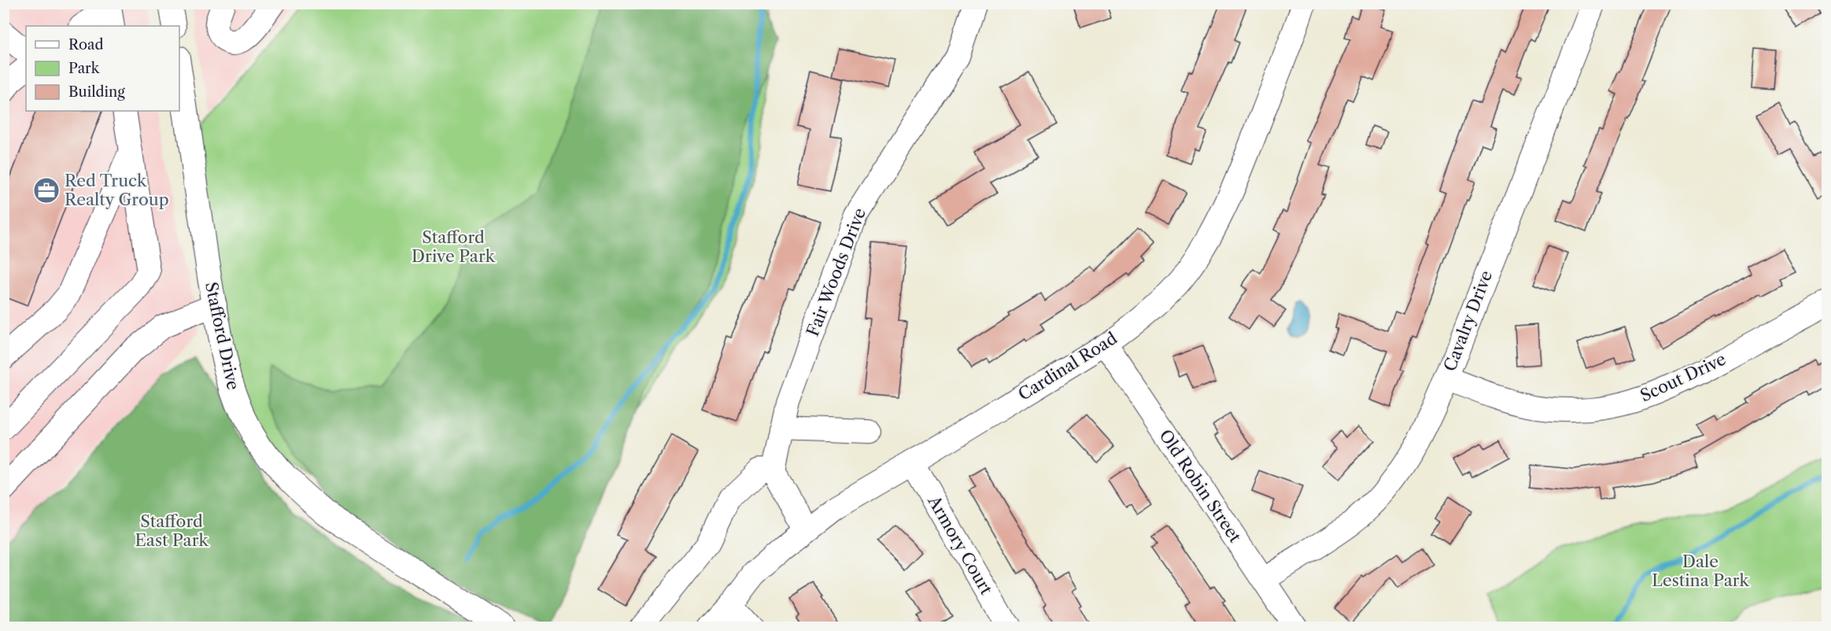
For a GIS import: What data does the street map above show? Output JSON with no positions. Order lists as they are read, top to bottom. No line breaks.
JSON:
{"streets":{"street":["Fair Woods Drive","Cavalry Drive","Stafford Drive","Cardinal Road","Scout Drive","Old Robin Street","Armory Court"]},"crossings":[["Cavalry Drive","Scout Drive"],["Cavalry Drive","Old Robin Street"],["Cardinal Road","Old Robin Street"],["Cardinal Road","Armory Court"]],"parks":["Stafford Drive Park","Stafford East Park","Dale Lestina Park"],"places":{"office":["Red Truck Realty Group"]},"legend":["Road","Park","Building"]}
